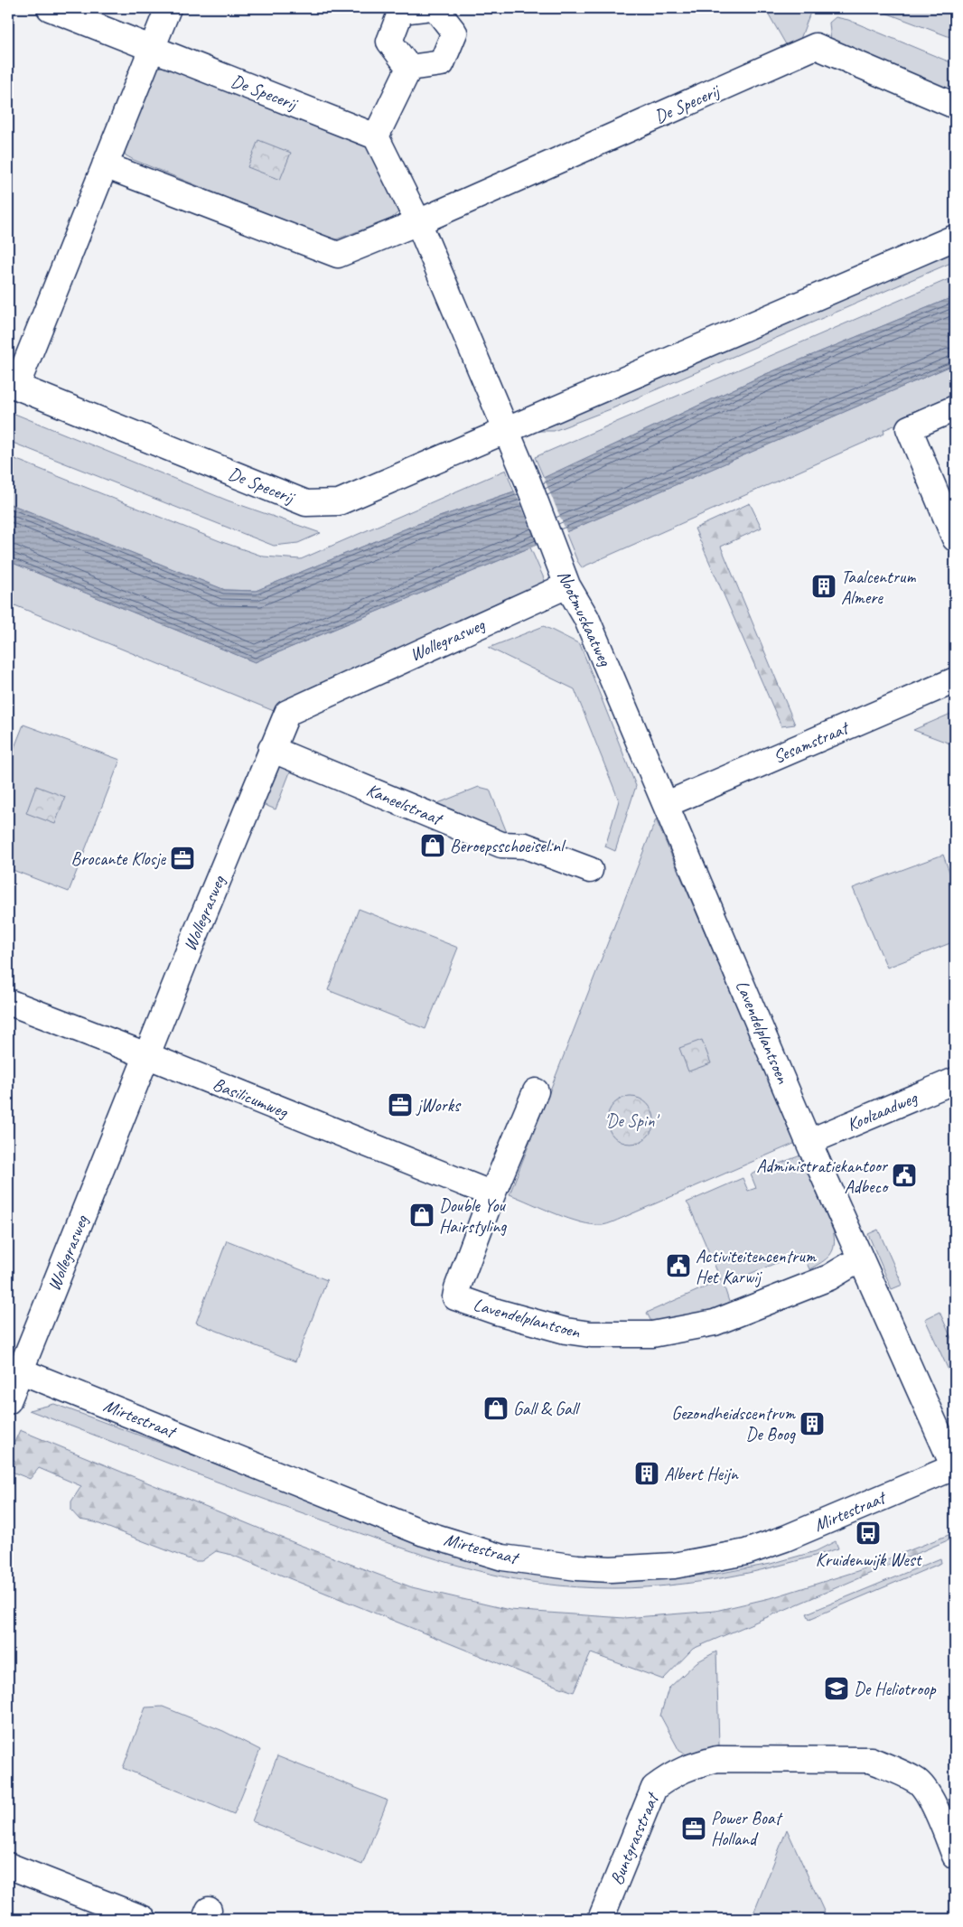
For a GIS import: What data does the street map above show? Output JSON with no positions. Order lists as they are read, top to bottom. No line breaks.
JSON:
{"streets":{"street":["De Specerij","Nootmuskaatweg","Wollegrasweg","Sesamstraat","Kaneelstraat","Lavendelplantsoen","Basilicumweg","Koolzaadweg","Mirtestraat","Buntgrasstraat"]},"crossings":[["De Specerij","Nootmuskaatweg"],["Nootmuskaatweg","Wollegrasweg"],["Nootmuskaatweg","Sesamstraat"],["Nootmuskaatweg","Lavendelplantsoen"],["Wollegrasweg","Kaneelstraat"],["Wollegrasweg","Basilicumweg"],["Wollegrasweg","Mirtestraat"],["Sesamstraat","Lavendelplantsoen"],["Lavendelplantsoen","Basilicumweg"],["Lavendelplantsoen","Koolzaadweg"],["Lavendelplantsoen","Mirtestraat"]],"parks":["'De Spin'"],"places":{"building":["Taalcentrum Almere","Gezondheidscentrum De Boog","Albert Heijn"],"shop":["Beroepsschoeisel.nl","Double You Hairstyling","Gall & Gall"],"office":["Brocante Klosje","jWorks","Power Boat Holland"],"public building":["Administratiekantoor Adbeco","Activiteitencentrum Het Karwij"],"bus stop":["Kruidenwijk West"],"school or university":["De Heliotroop"]}}
